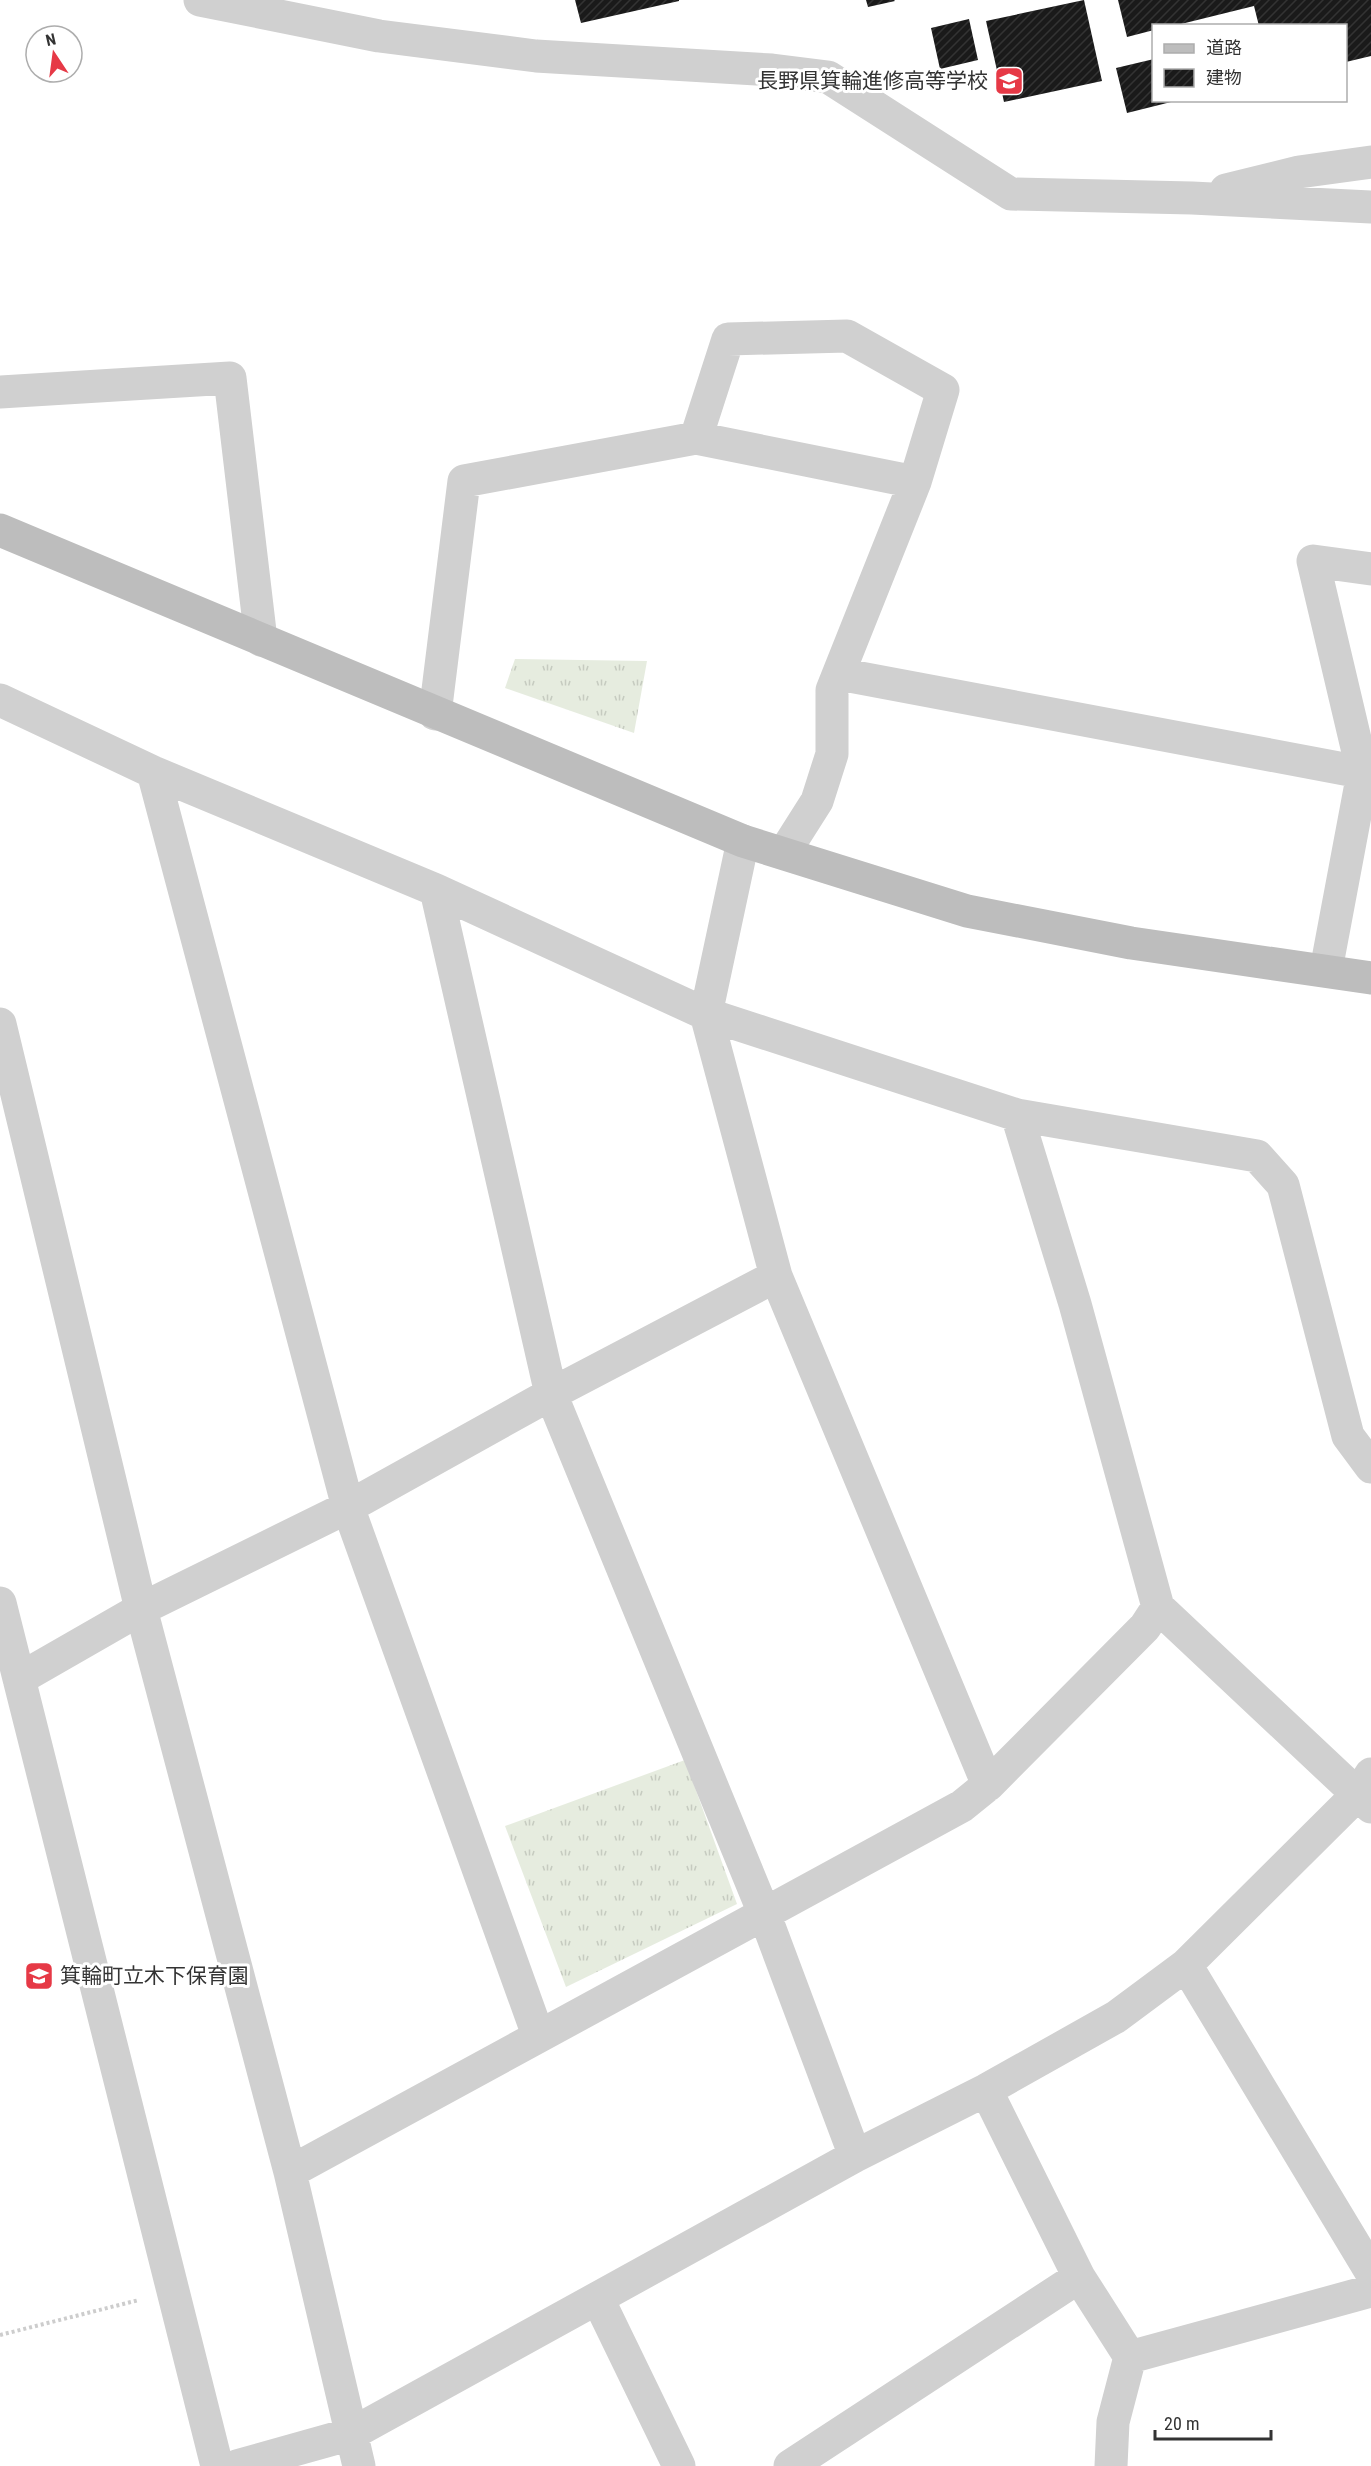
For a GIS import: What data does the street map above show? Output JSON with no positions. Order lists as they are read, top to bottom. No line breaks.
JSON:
{"places":{"school or university":["長野県箕輪進修高等学校","箕輪町立木下保育園"]},"legend":["道路","建物"],"scale_bar":"20 m","north":"top"}
